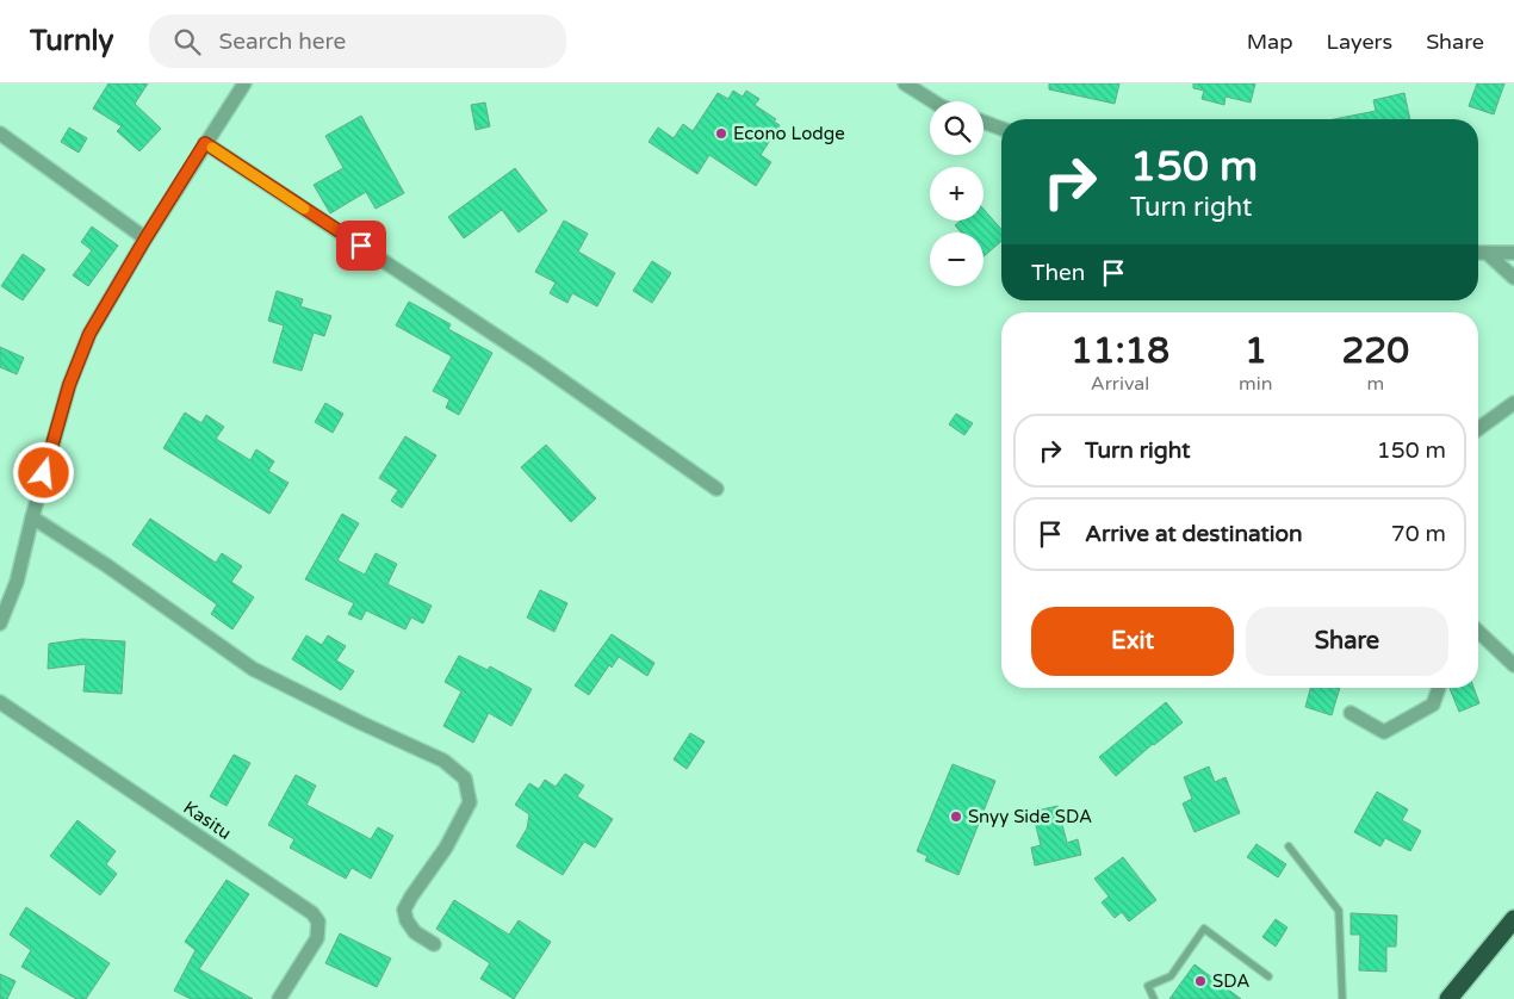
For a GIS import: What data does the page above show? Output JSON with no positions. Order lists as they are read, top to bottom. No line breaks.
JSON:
{"streets":{"street":["Kasitu"]},"places":["Econo Lodge","Snyy Side SDA","SDA"],"page":{"header":"Turnly","search":"Search here","nav":["Map","Layers","Share"],"map_buttons":["+","−"],"turn":["150 m","Turn right"],"then":"Then","eta":["11:18","Arrival","1","min","220","m"],"list":[{"name":"Turn right","value":"150 m"},{"name":"Arrive at destination","value":"70 m"}],"buttons":["Exit","Share"]}}
